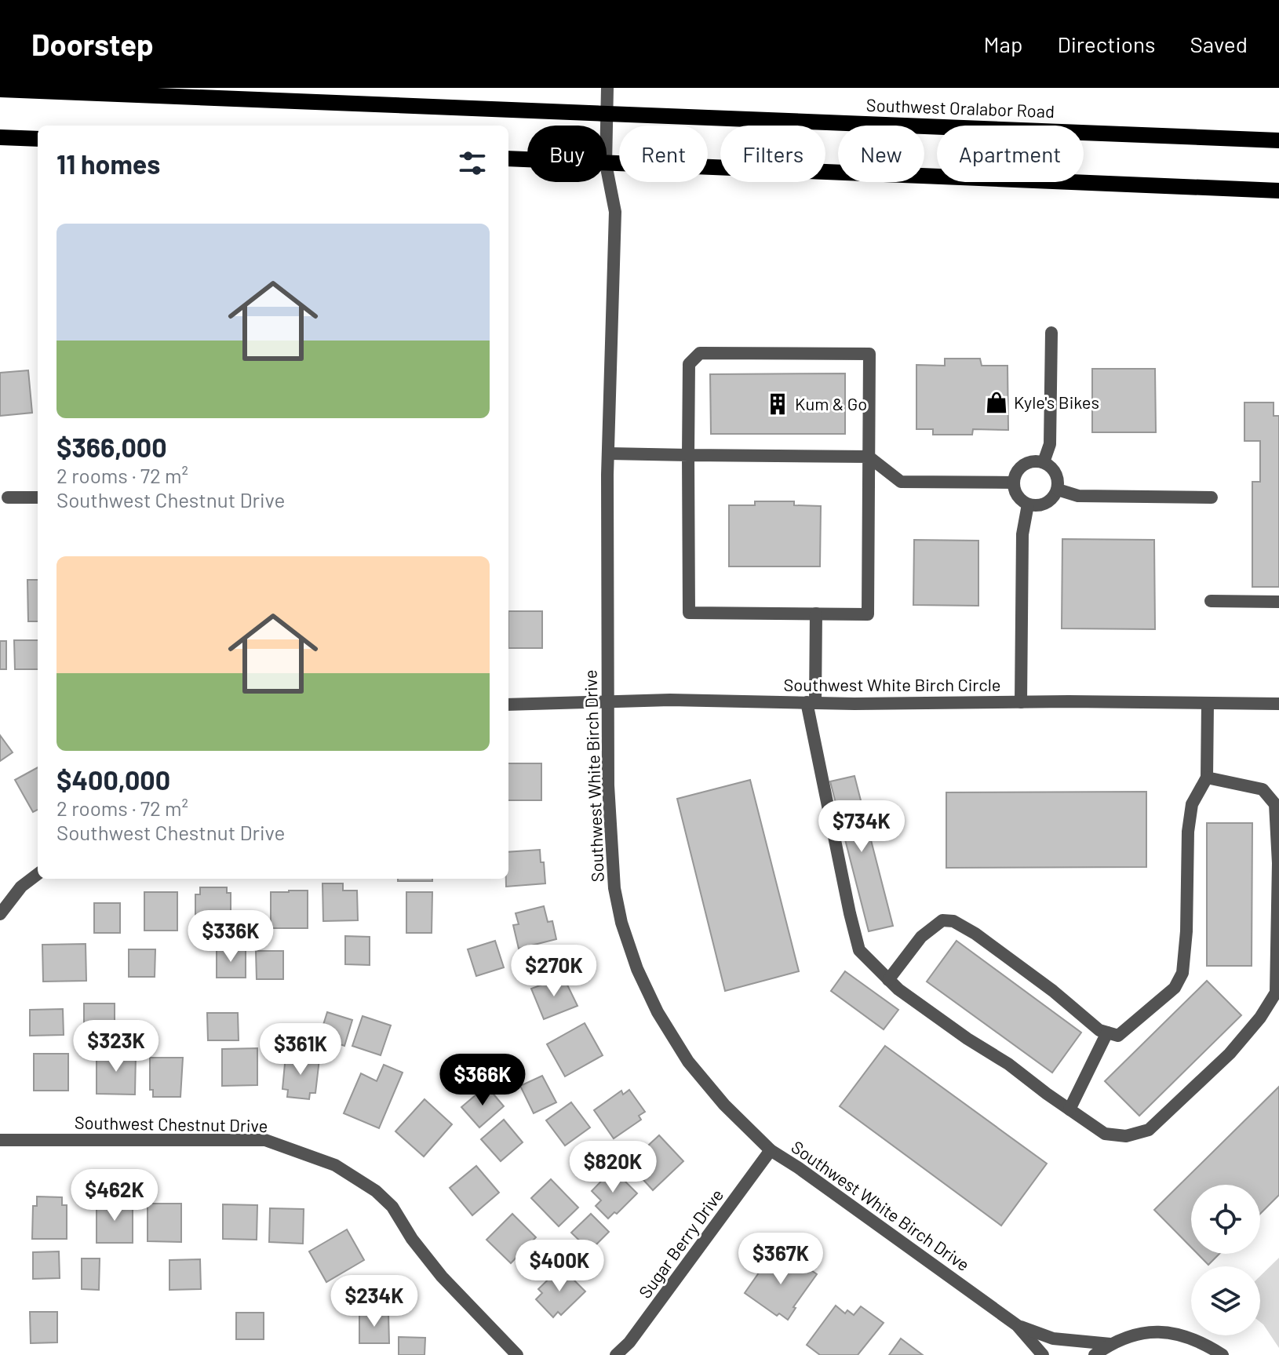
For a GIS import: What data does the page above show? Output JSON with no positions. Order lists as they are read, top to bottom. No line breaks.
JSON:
{"streets":{"main road":["Southwest Oralabor Road"],"street":["Southwest White Birch Circle","Southwest White Birch Drive","Southwest Chestnut Drive","Sugar Berry Drive"]},"crossings":[["Southwest Oralabor Road","Southwest White Birch Drive"],["Southwest White Birch Circle","Southwest White Birch Drive"],["Southwest White Birch Drive","Sugar Berry Drive"]],"places":{"shop":["Kyle's Bikes"],"building":["Kum & Go"]},"page":{"header":"Doorstep","nav":["Map","Directions","Saved"],"chip":["Buy","Rent","Filters","New","Apartment"],"heading":"11 homes","list":[{"name":"$366,000","note":"2 rooms · 72 m² · Southwest Chestnut Drive"},{"name":"$400,000","note":"2 rooms · 72 m² · Southwest Chestnut Drive"}],"price":["$734K","$336K","$270K","$323K","$361K","$366K","$820K","$462K","$367K","$400K","$234K"]}}
